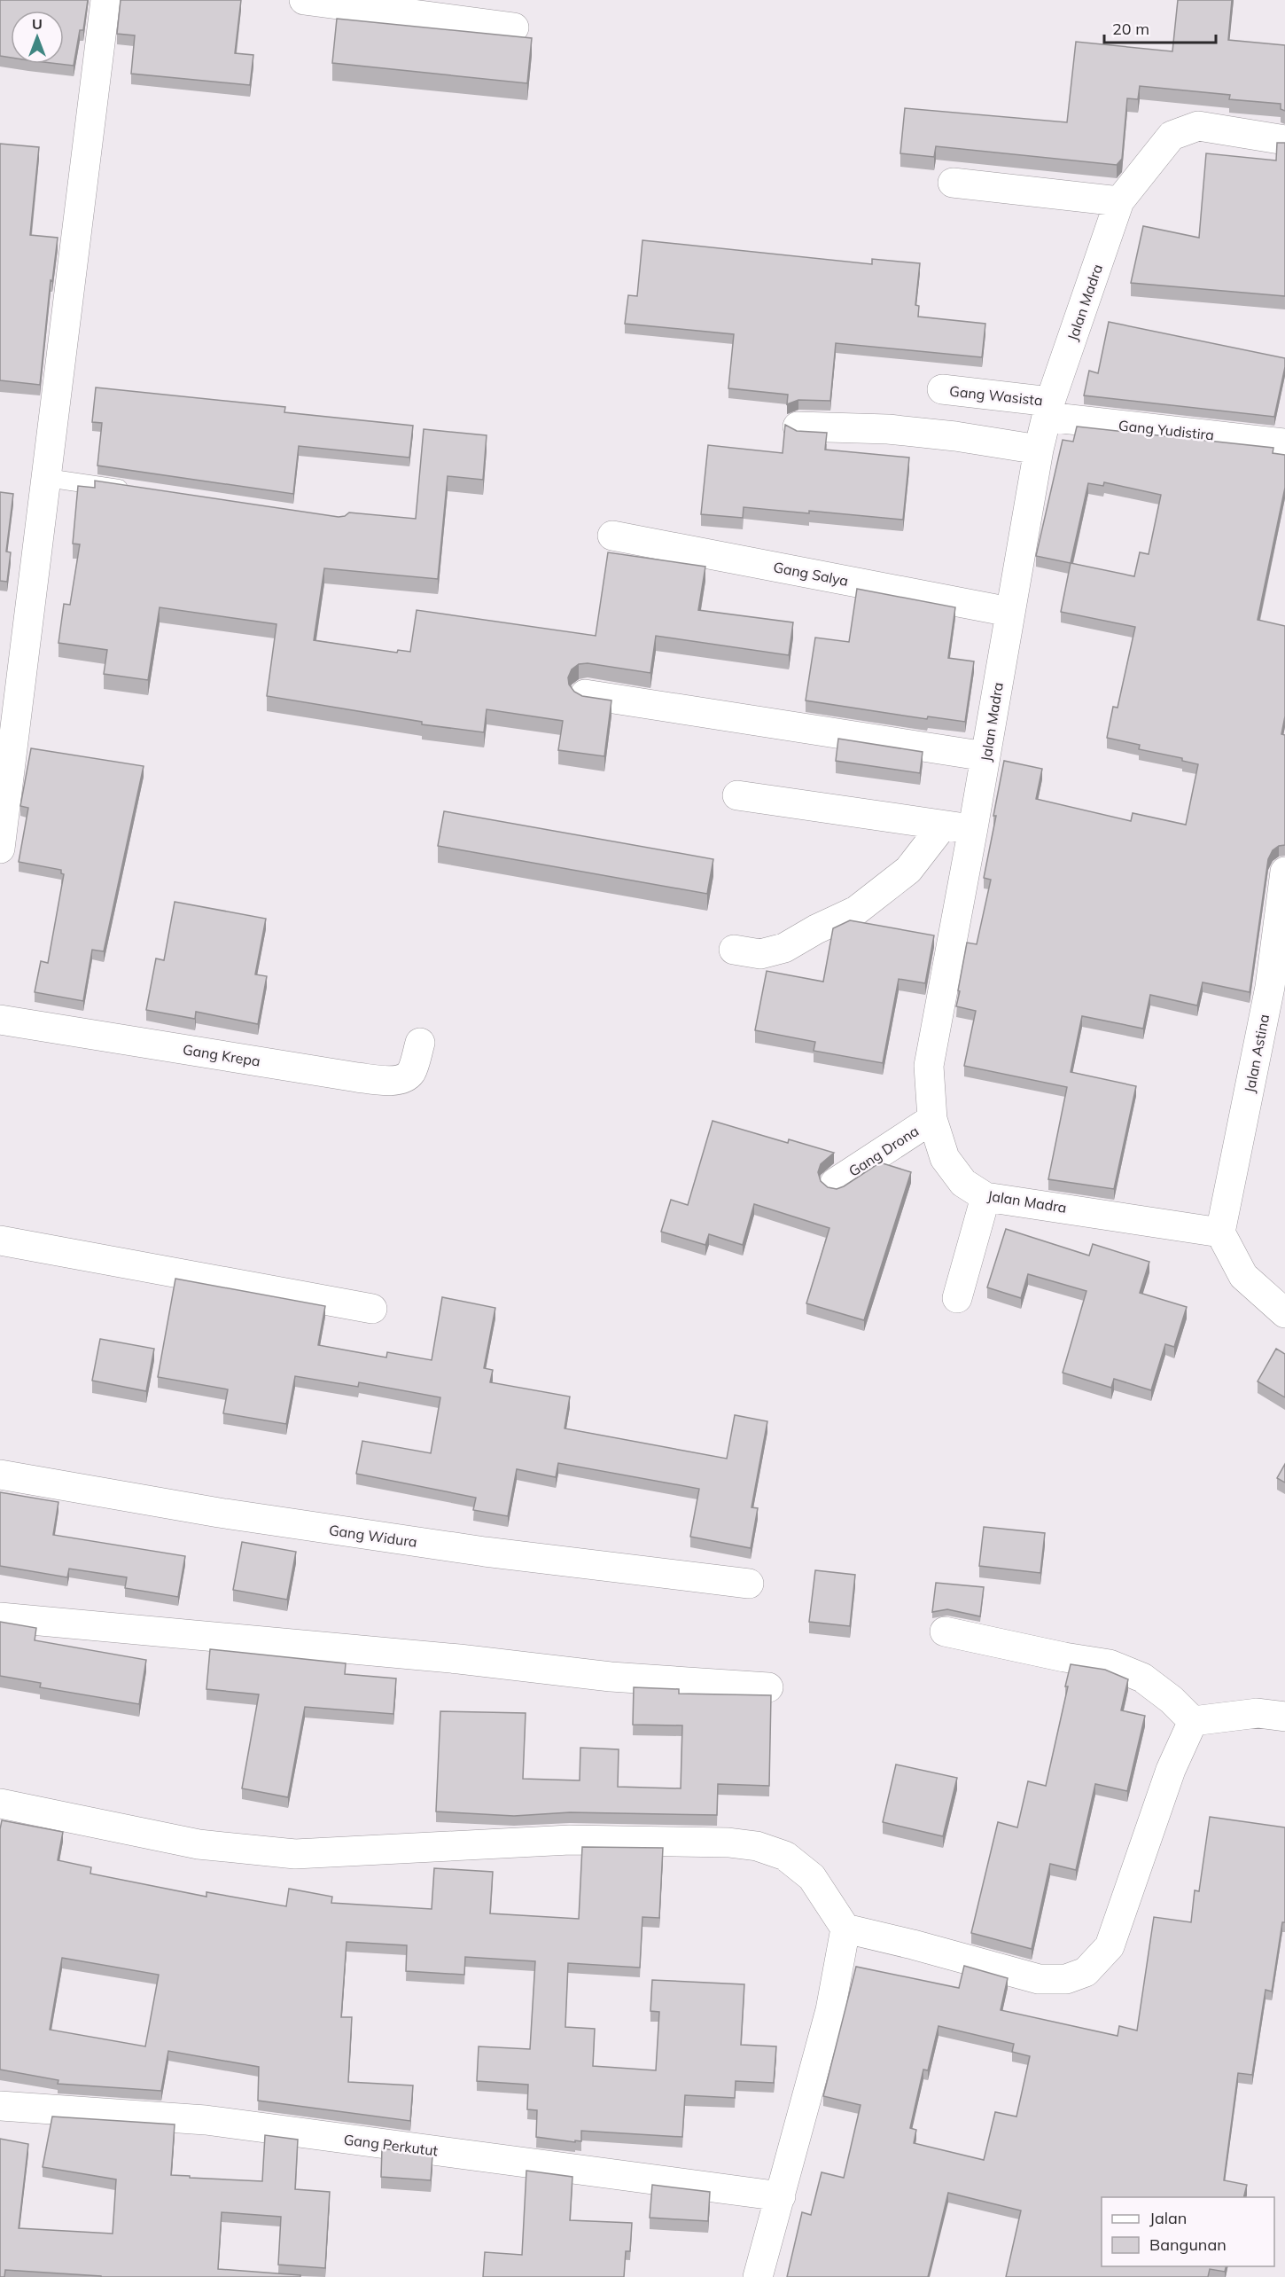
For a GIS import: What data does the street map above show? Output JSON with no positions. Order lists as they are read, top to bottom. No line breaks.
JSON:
{"streets":{"street":["Jalan Madra","Gang Wasista","Gang Yudistira","Gang Salya","Jalan Astina","Gang Krepa","Gang Drona","Gang Widura","Gang Perkutut"]},"crossings":[["Jalan Madra","Gang Wasista"],["Jalan Madra","Gang Yudistira"],["Jalan Madra","Gang Salya"],["Jalan Madra","Jalan Astina"],["Jalan Madra","Gang Drona"],["Gang Wasista","Gang Yudistira"]],"legend":["Jalan","Bangunan"],"scale_bar":"20 m","north":"top"}
